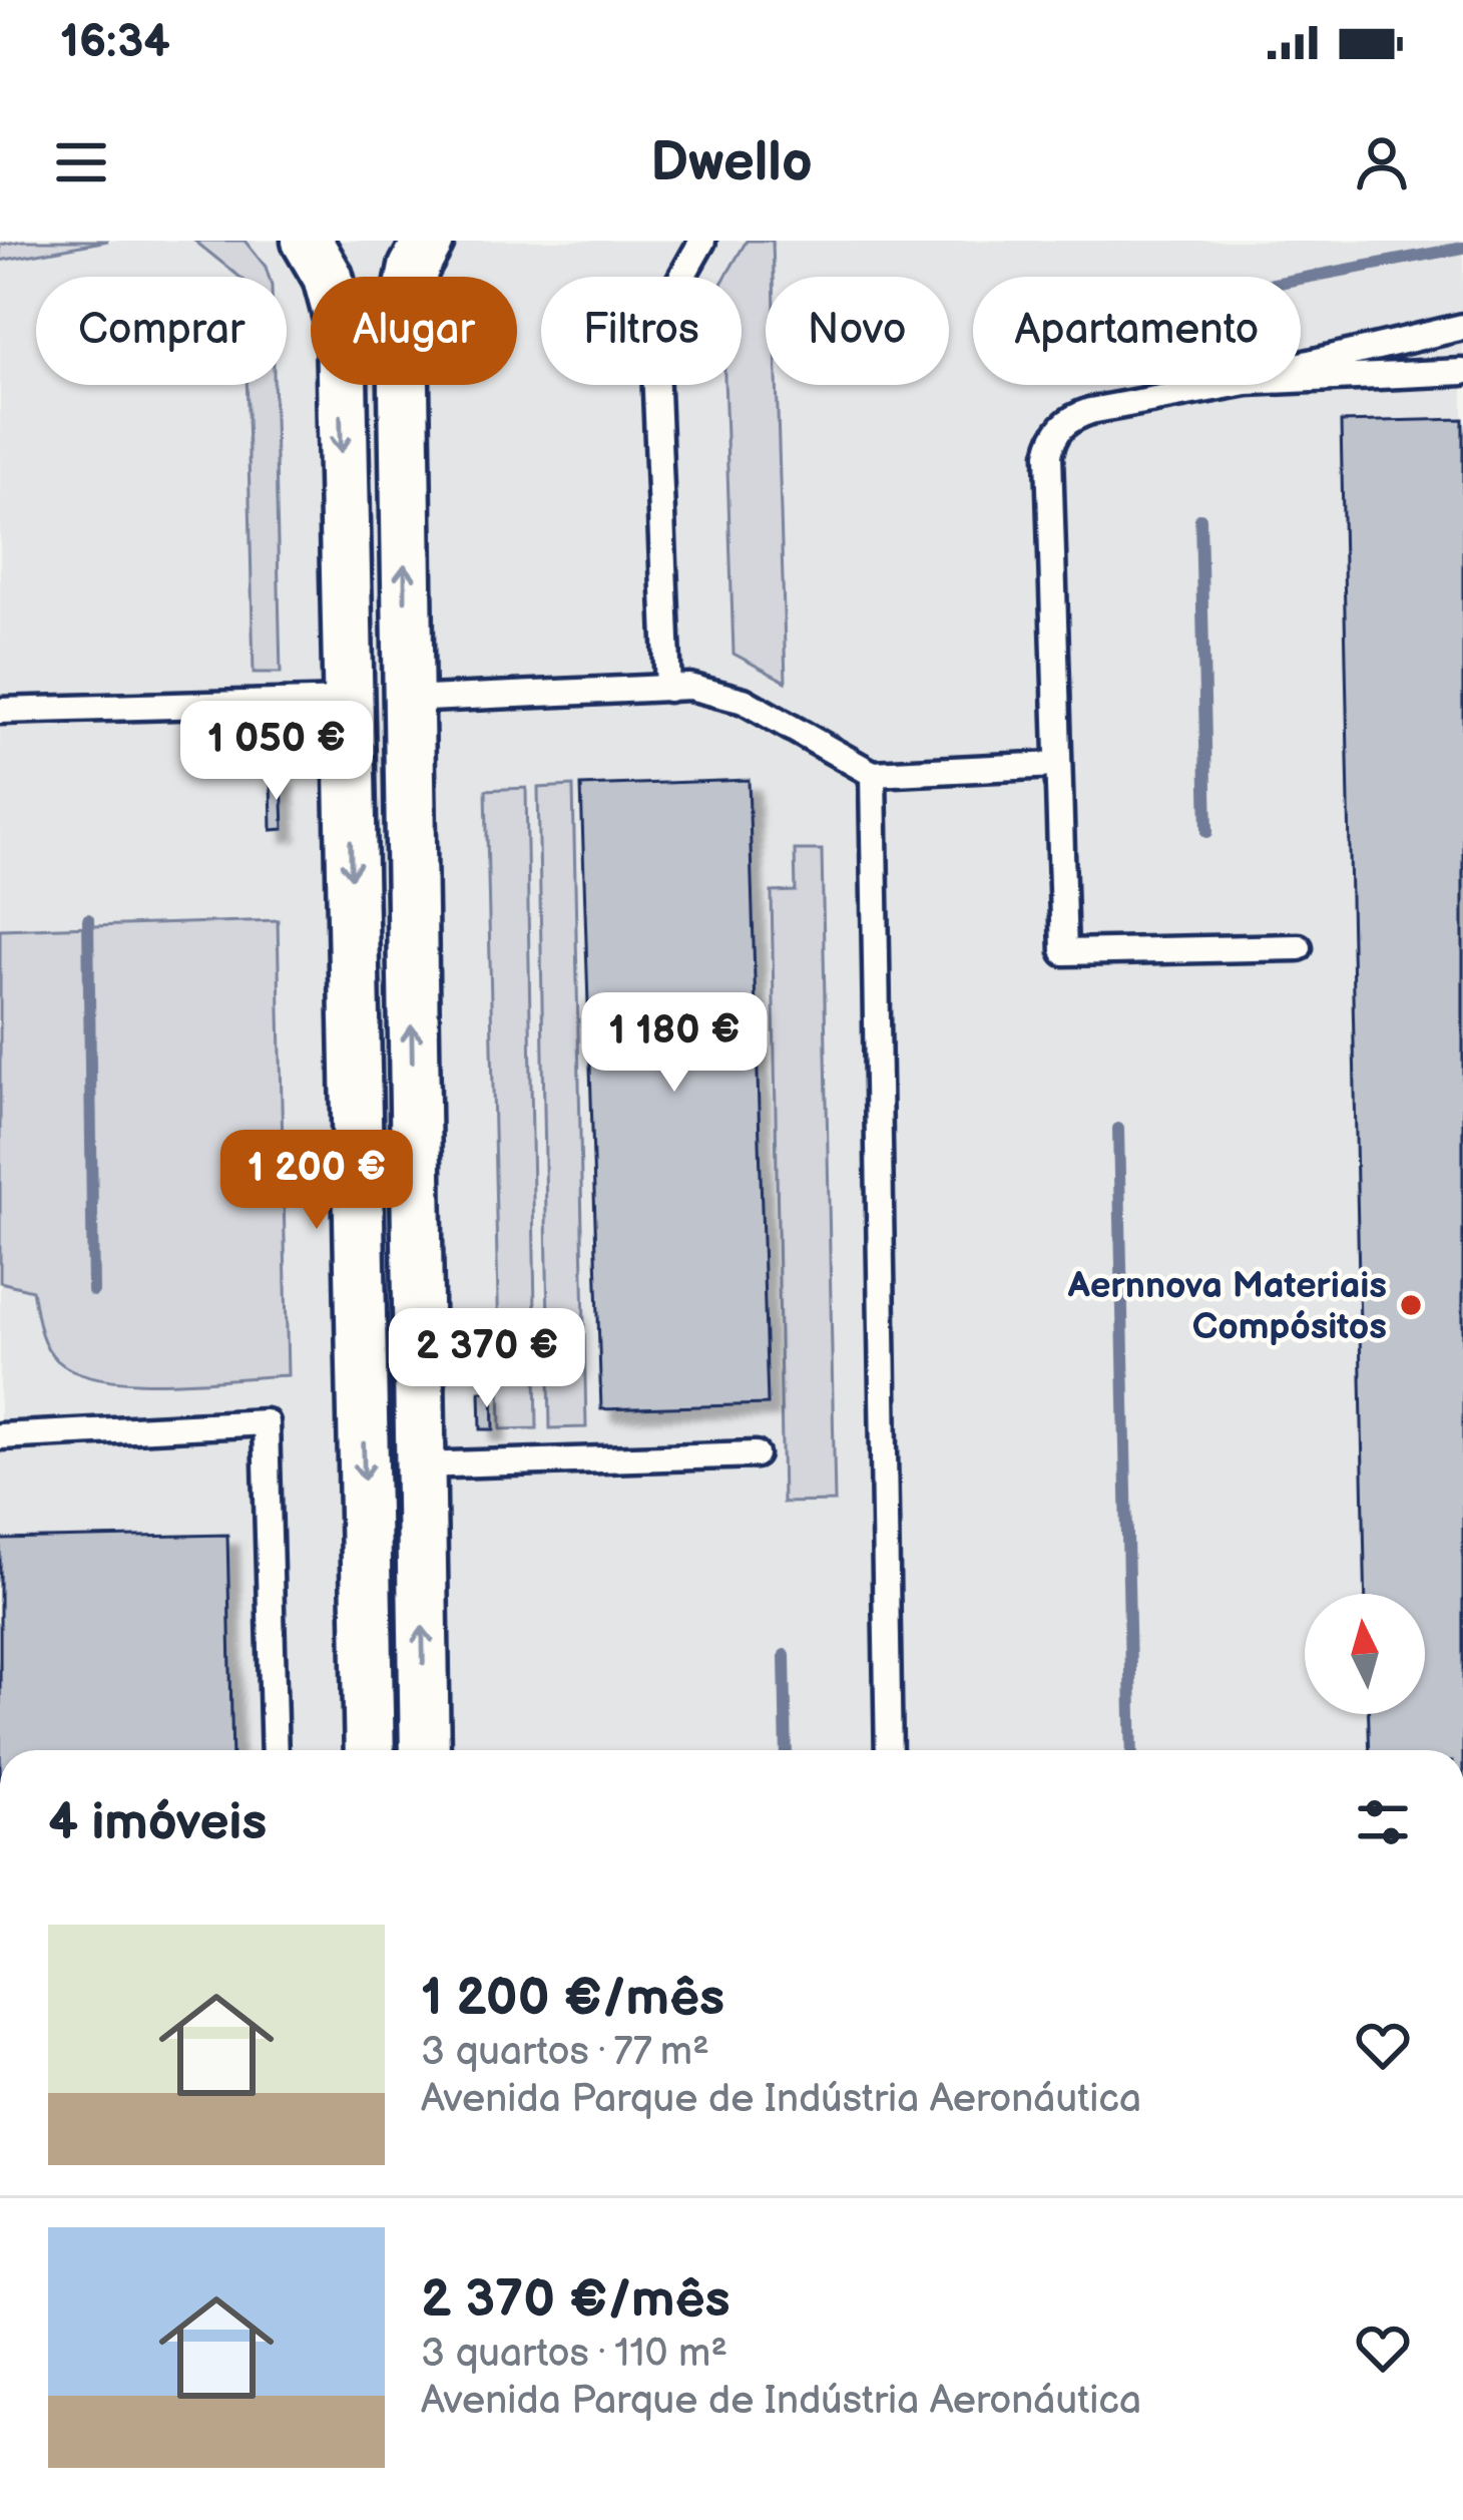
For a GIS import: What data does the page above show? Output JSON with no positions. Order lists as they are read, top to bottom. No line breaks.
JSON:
{"places":["Aernnova Materiais Compósitos"],"north":"top","page":{"status":"16:34","header":"Dwello","chip":["Comprar","Alugar","Filtros","Novo","Apartamento"],"price":["1 050 €","1 180 €","1 200 €","2 370 €"],"heading":"4 imóveis","list":[{"name":"1 200 €/mês","note":"3 quartos · 77 m² · Avenida Parque de Indústria Aeronáutica"},{"name":"2 370 €/mês","note":"3 quartos · 110 m² · Avenida Parque de Indústria Aeronáutica"}]}}
